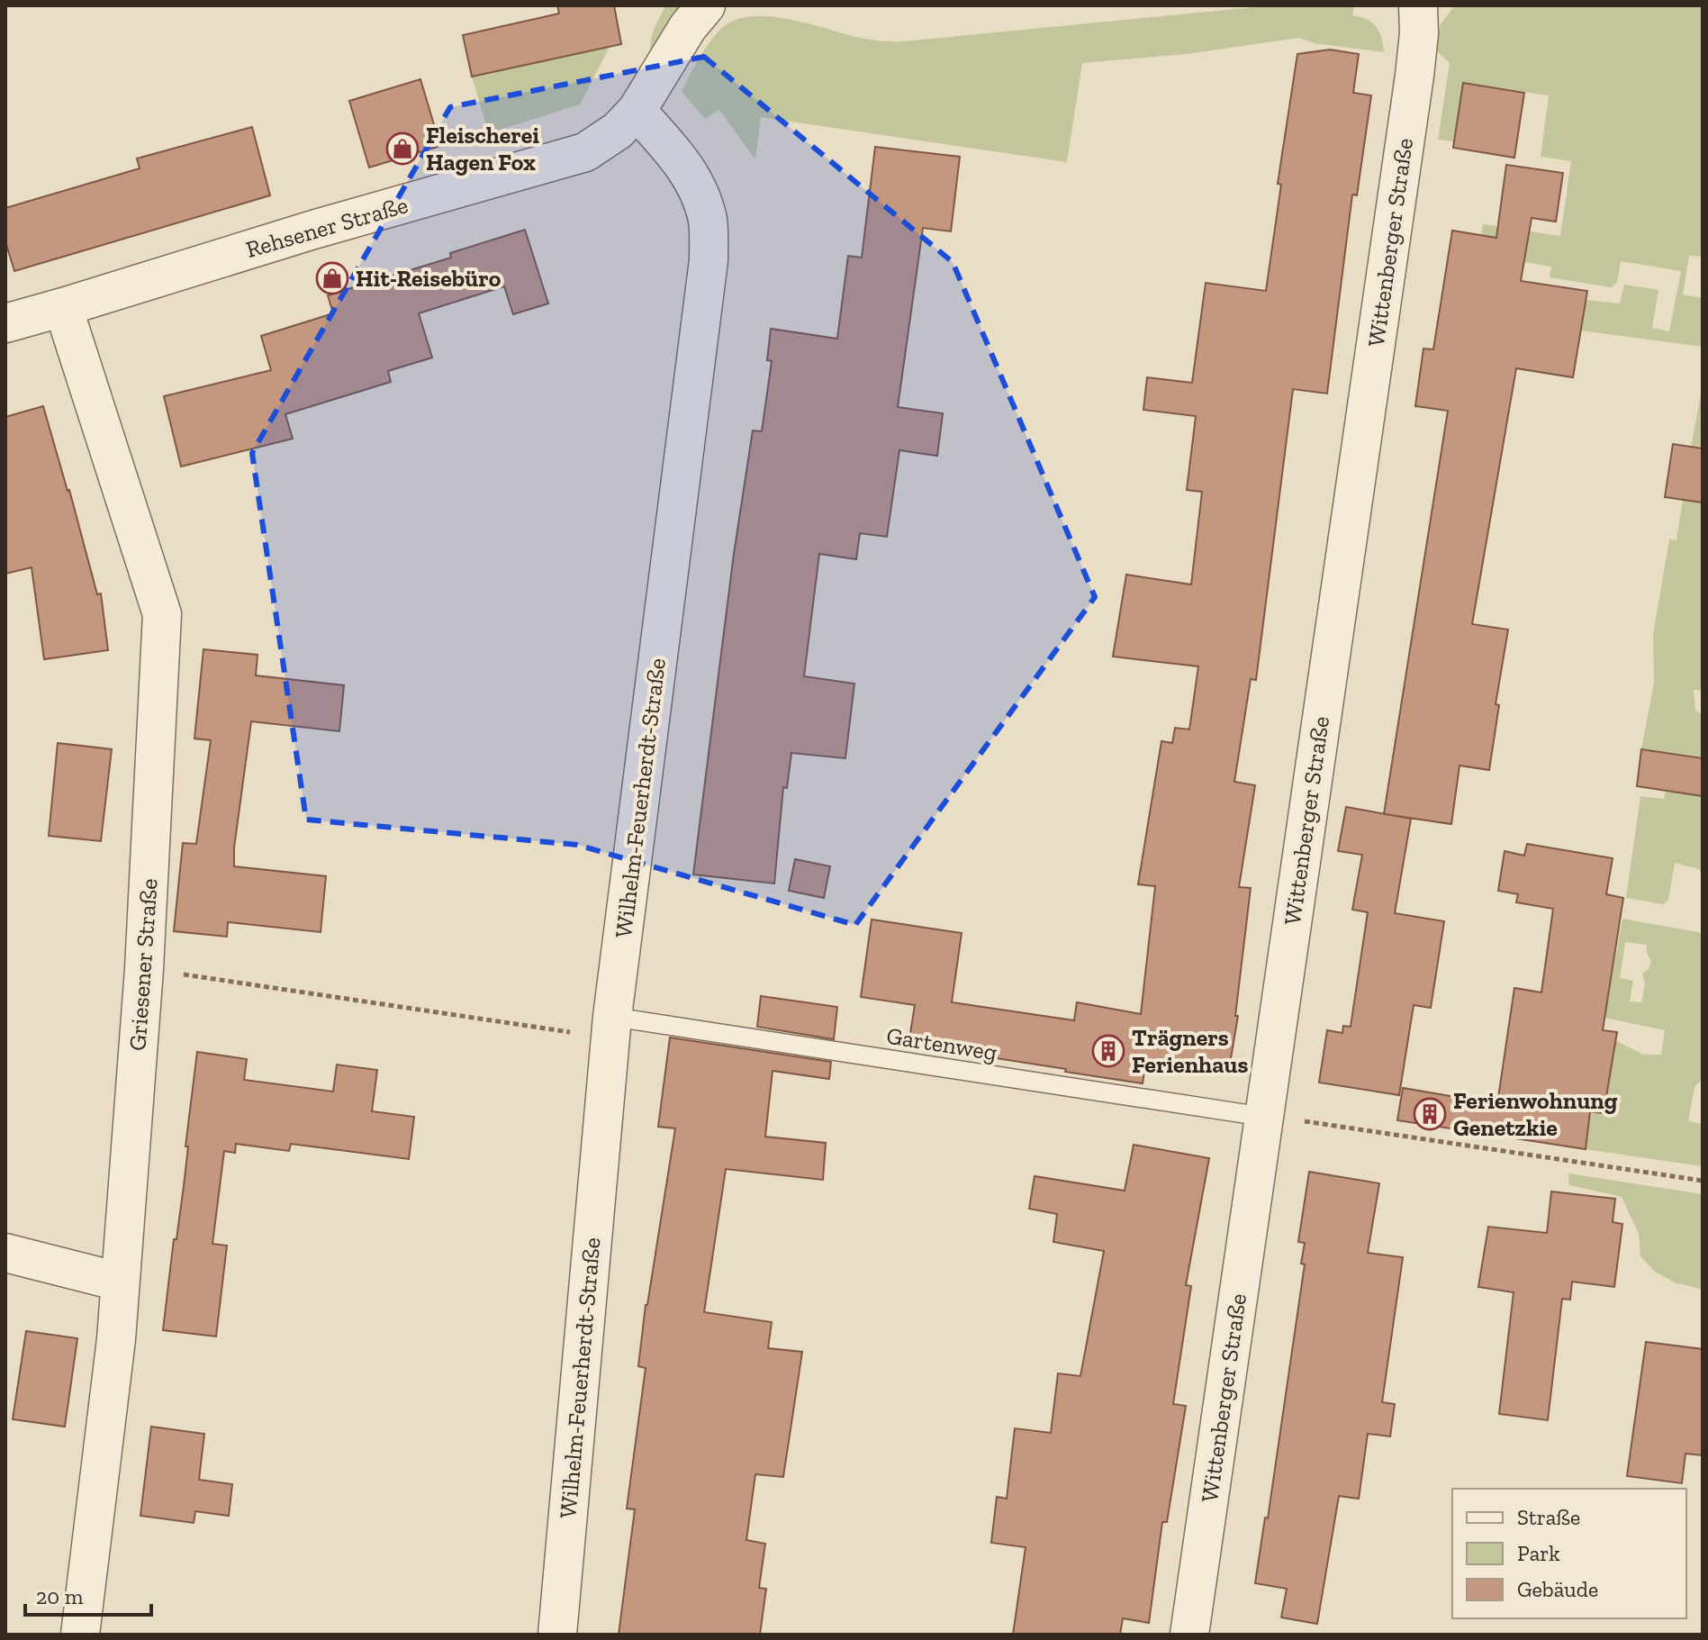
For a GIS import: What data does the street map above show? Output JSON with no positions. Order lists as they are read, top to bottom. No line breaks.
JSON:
{"streets":{"street":["Rehsener Straße","Wittenberger Straße","Wilhelm-Feuerherdt-Straße","Griesener Straße"],"lane":["Gartenweg"]},"crossings":[["Rehsener Straße","Wilhelm-Feuerherdt-Straße"],["Rehsener Straße","Griesener Straße"],["Wittenberger Straße","Gartenweg"],["Wilhelm-Feuerherdt-Straße","Gartenweg"]],"places":{"shop":["Fleischerei Hagen Fox","Hit-Reisebüro"],"building":["Trägners Ferienhaus","Ferienwohnung Genetzkie"]},"legend":["Straße","Park","Gebäude"],"scale_bar":"20 m"}
